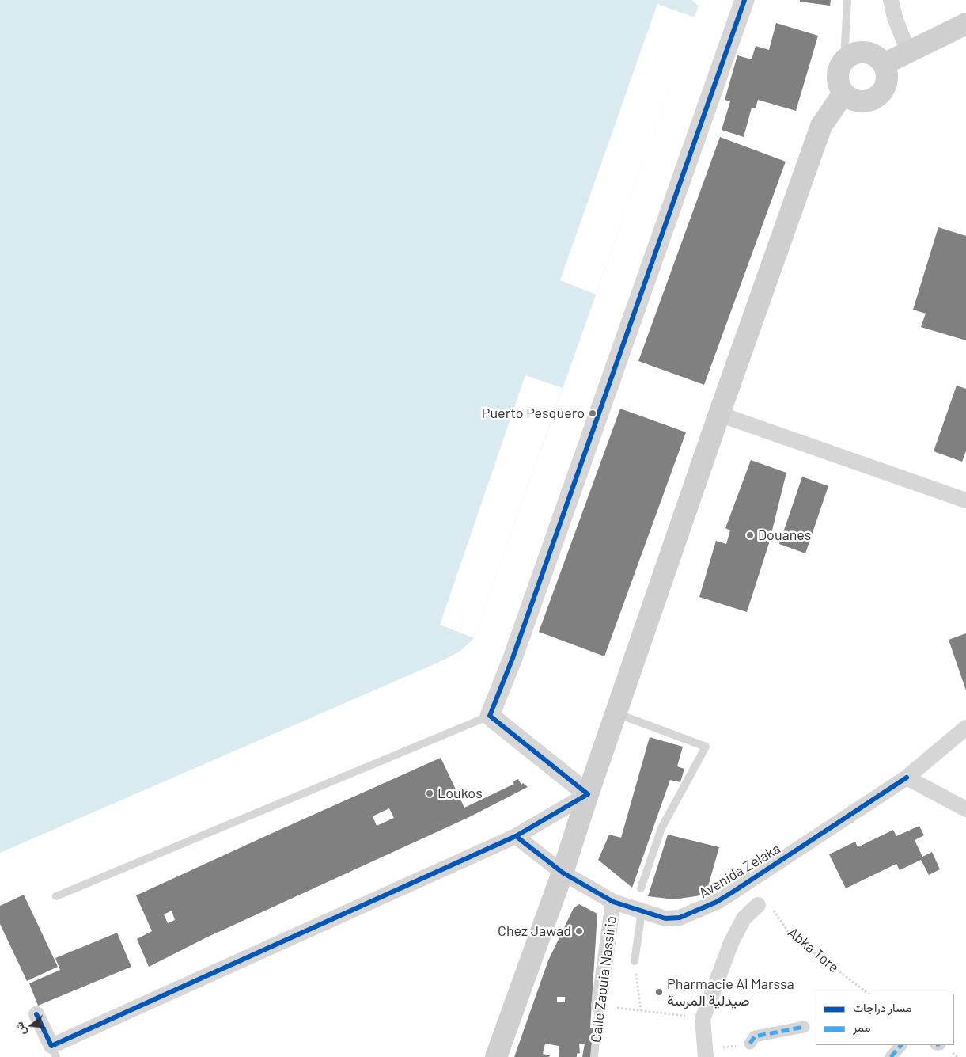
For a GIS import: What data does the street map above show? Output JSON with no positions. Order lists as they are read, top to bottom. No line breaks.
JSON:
{"streets":{"street":["Avenida Zelaka","Calle Zaouia Nassiria"],"path":["Abka Tore"]},"crossings":[["Avenida Zelaka","Abka Tore"],["Avenida Zelaka","Calle Zaouia Nassiria"]],"places":["Puerto Pesquero","Douanes","Loukos","Chez Jawad","Pharmacie Al Marssa صيدلية المرسة"],"legend":["مسار دراجات","ممر"],"north":"left"}
